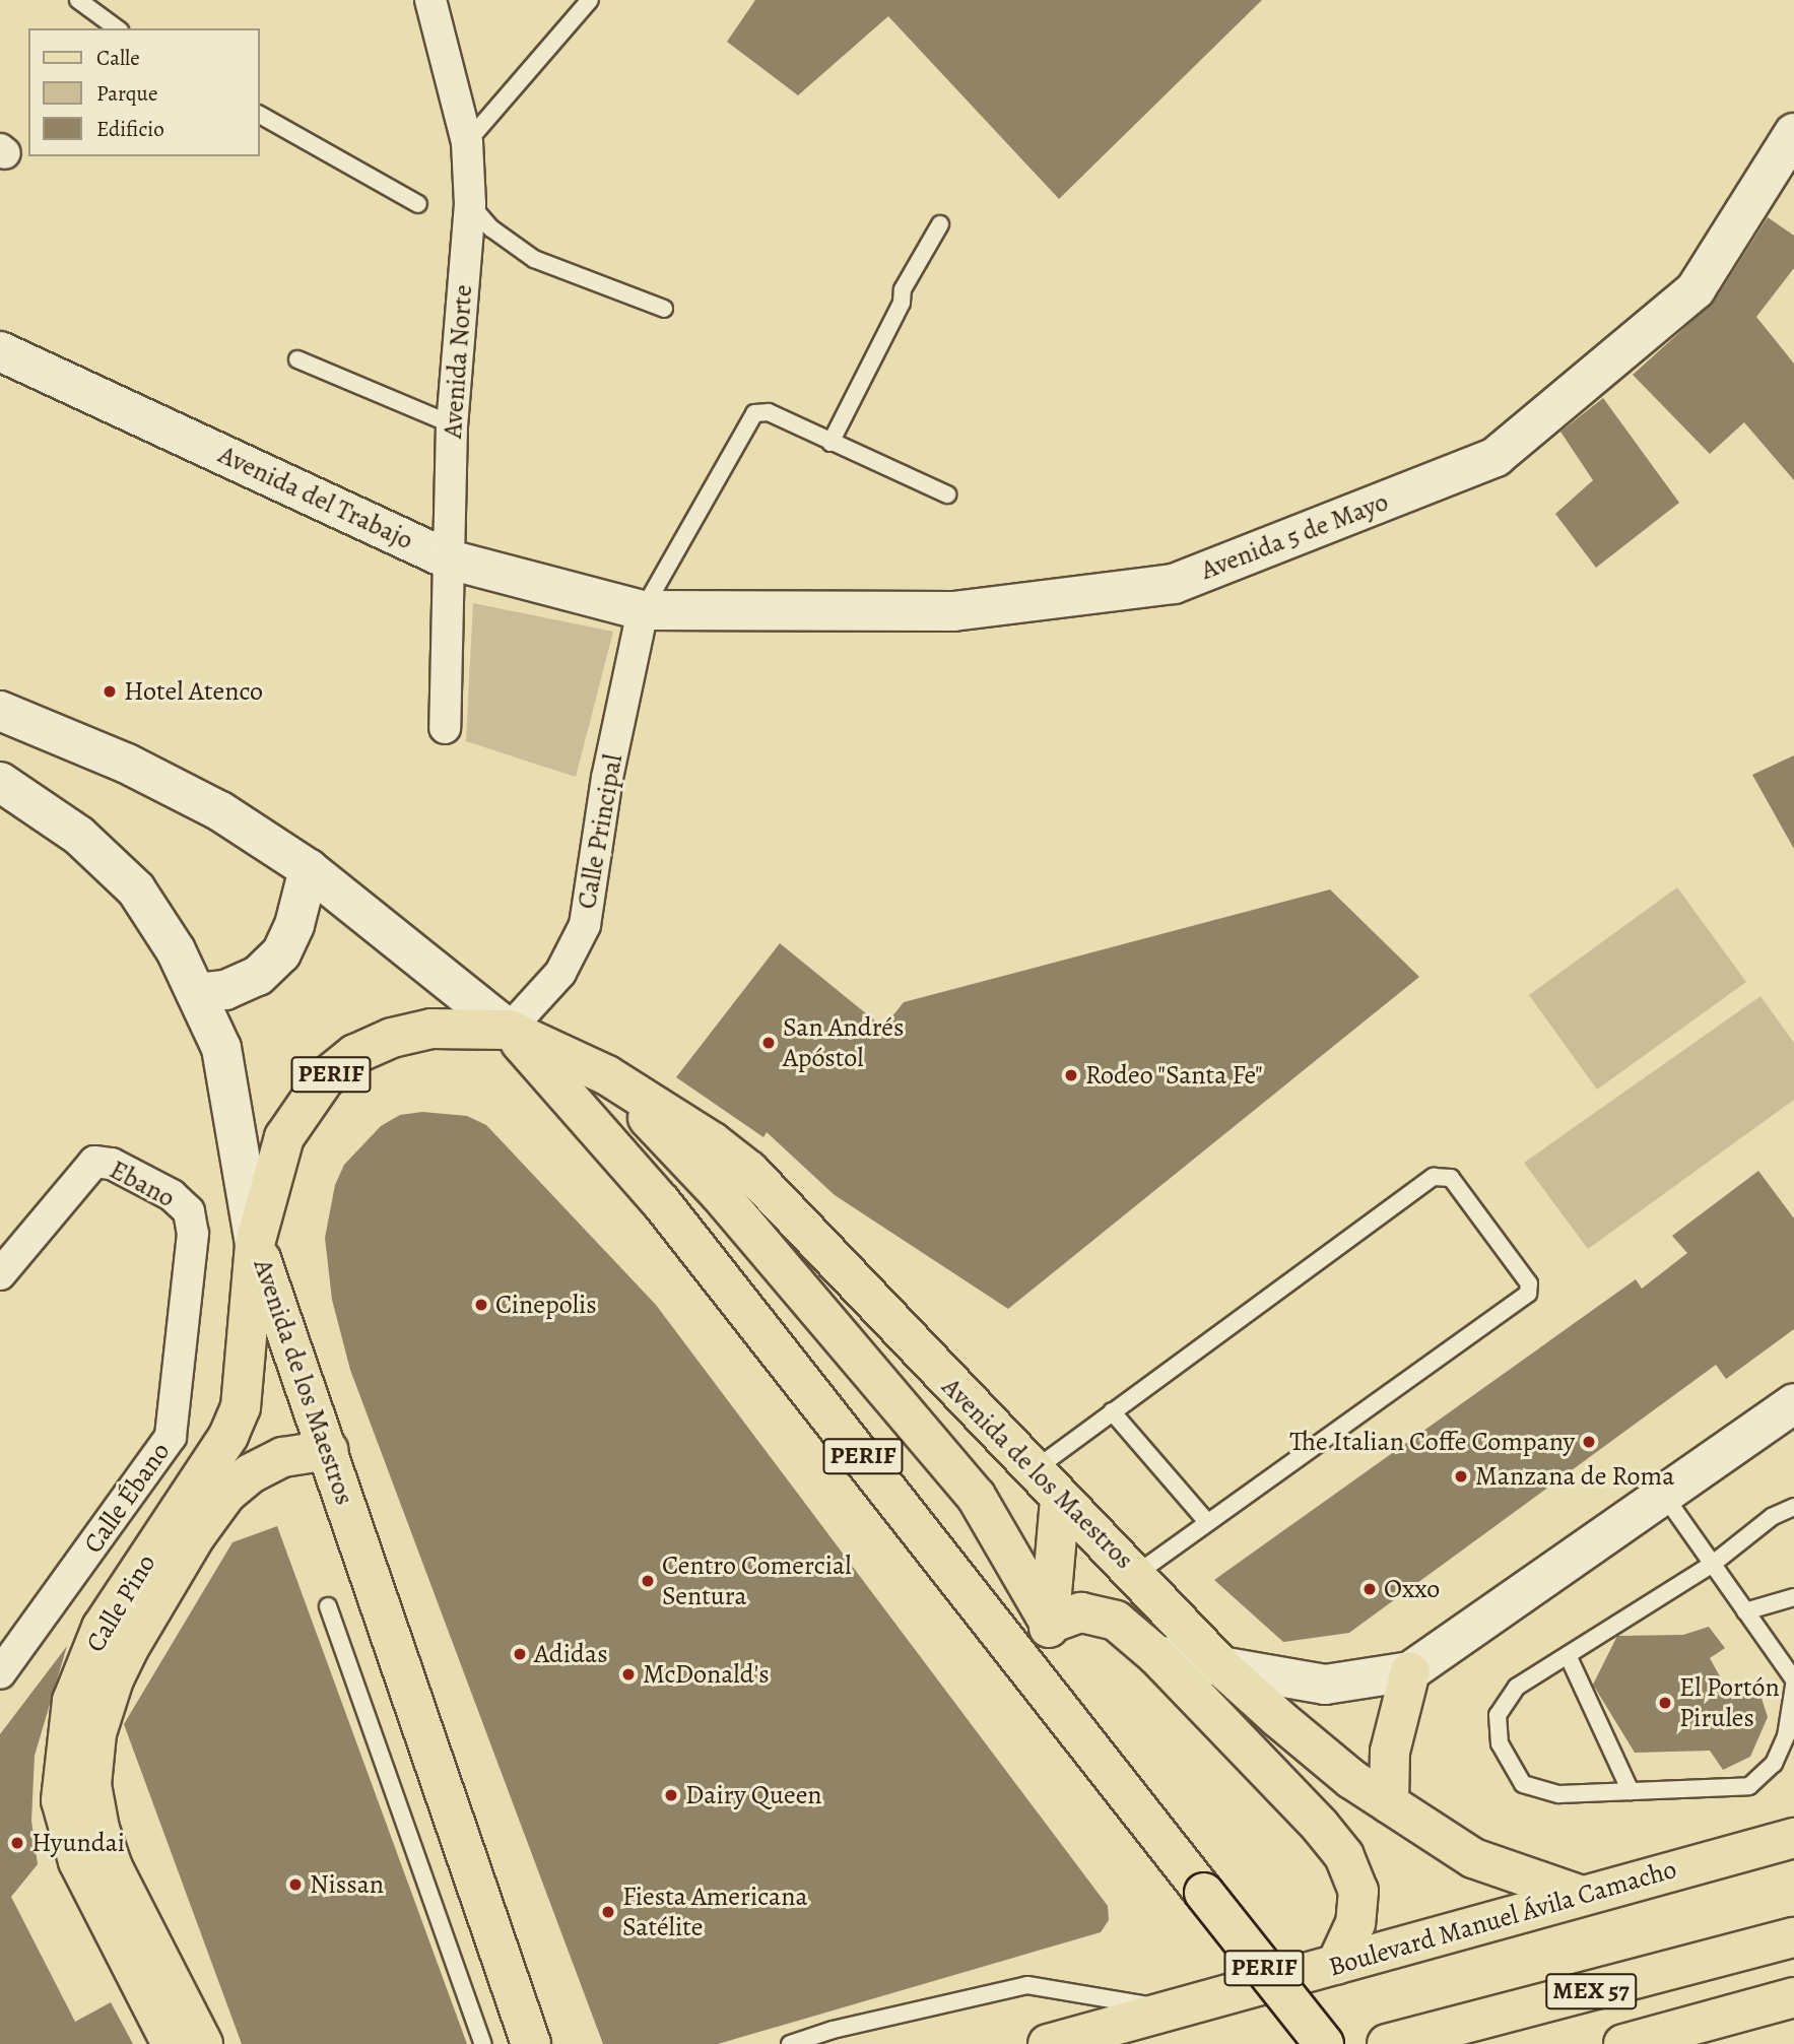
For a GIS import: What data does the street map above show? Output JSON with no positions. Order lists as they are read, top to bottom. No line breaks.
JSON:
{"streets":{"main road":["PERIF","Avenida de los Maestros","Calle Pino","Boulevard Manuel Ávila Camacho","MEX 57"],"street":["Avenida Norte","Avenida del Trabajo","Avenida 5 de Mayo","Calle Principal","Ebano","Calle Ébano"]},"crossings":[["Avenida Norte","Avenida del Trabajo"],["Avenida del Trabajo","Avenida 5 de Mayo"],["Avenida del Trabajo","Calle Principal"],["Avenida 5 de Mayo","Calle Principal"],["Calle Principal","PERIF"],["Calle Principal","Avenida de los Maestros"],["PERIF","Avenida de los Maestros"],["PERIF","Calle Pino"],["Ebano","Calle Ébano"],["Avenida de los Maestros","Calle Pino"],["Avenida de los Maestros","Boulevard Manuel Ávila Camacho"]],"places":["Hotel Atenco","San Andrés Apóstol","Rodeo \"Santa Fe\"","Cinepolis","The Italian Coffe Company","Manzana de Roma","Centro Comercial Sentura","Oxxo","Adidas","McDonald's","El Portón Pirules","Dairy Queen","Hyundai","Nissan","Fiesta Americana Satélite"],"legend":["Calle","Parque","Edificio"]}
